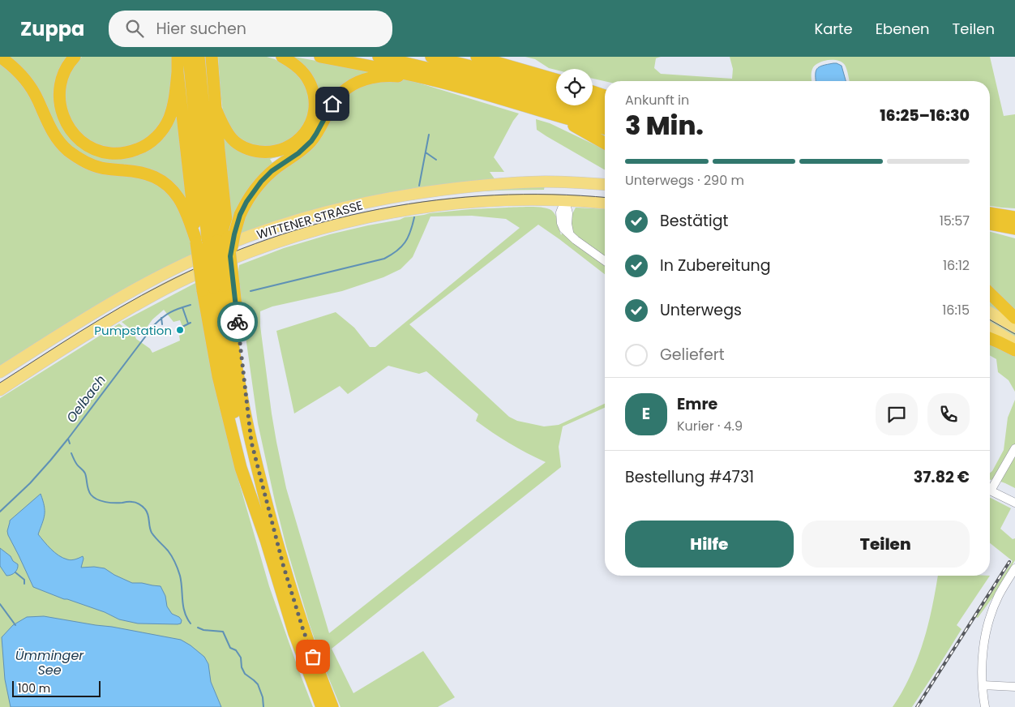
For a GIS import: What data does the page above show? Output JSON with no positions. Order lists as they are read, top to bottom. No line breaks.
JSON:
{"streets":{"main road":["WITTENER STRASSE"]},"water":["Oelbach","Ümminger See"],"places":["Pumpstation"],"scale_bar":"100 m","page":{"header":"Zuppa","search":"Hier suchen","nav":["Karte","Ebenen","Teilen"],"heading":["3 Min.","Ankunft in","16:25–16:30"],"panel":["Emre","Kurier · 4.9","Bestellung #4731","37.82 €"],"bar":"Unterwegs · 290 m","list":[["Bestätigt","15:57"],["In Zubereitung","16:12"],["Unterwegs","16:15"],"Geliefert"],"round":"E","buttons":["Hilfe","Teilen"],"scale":"100 m"}}
